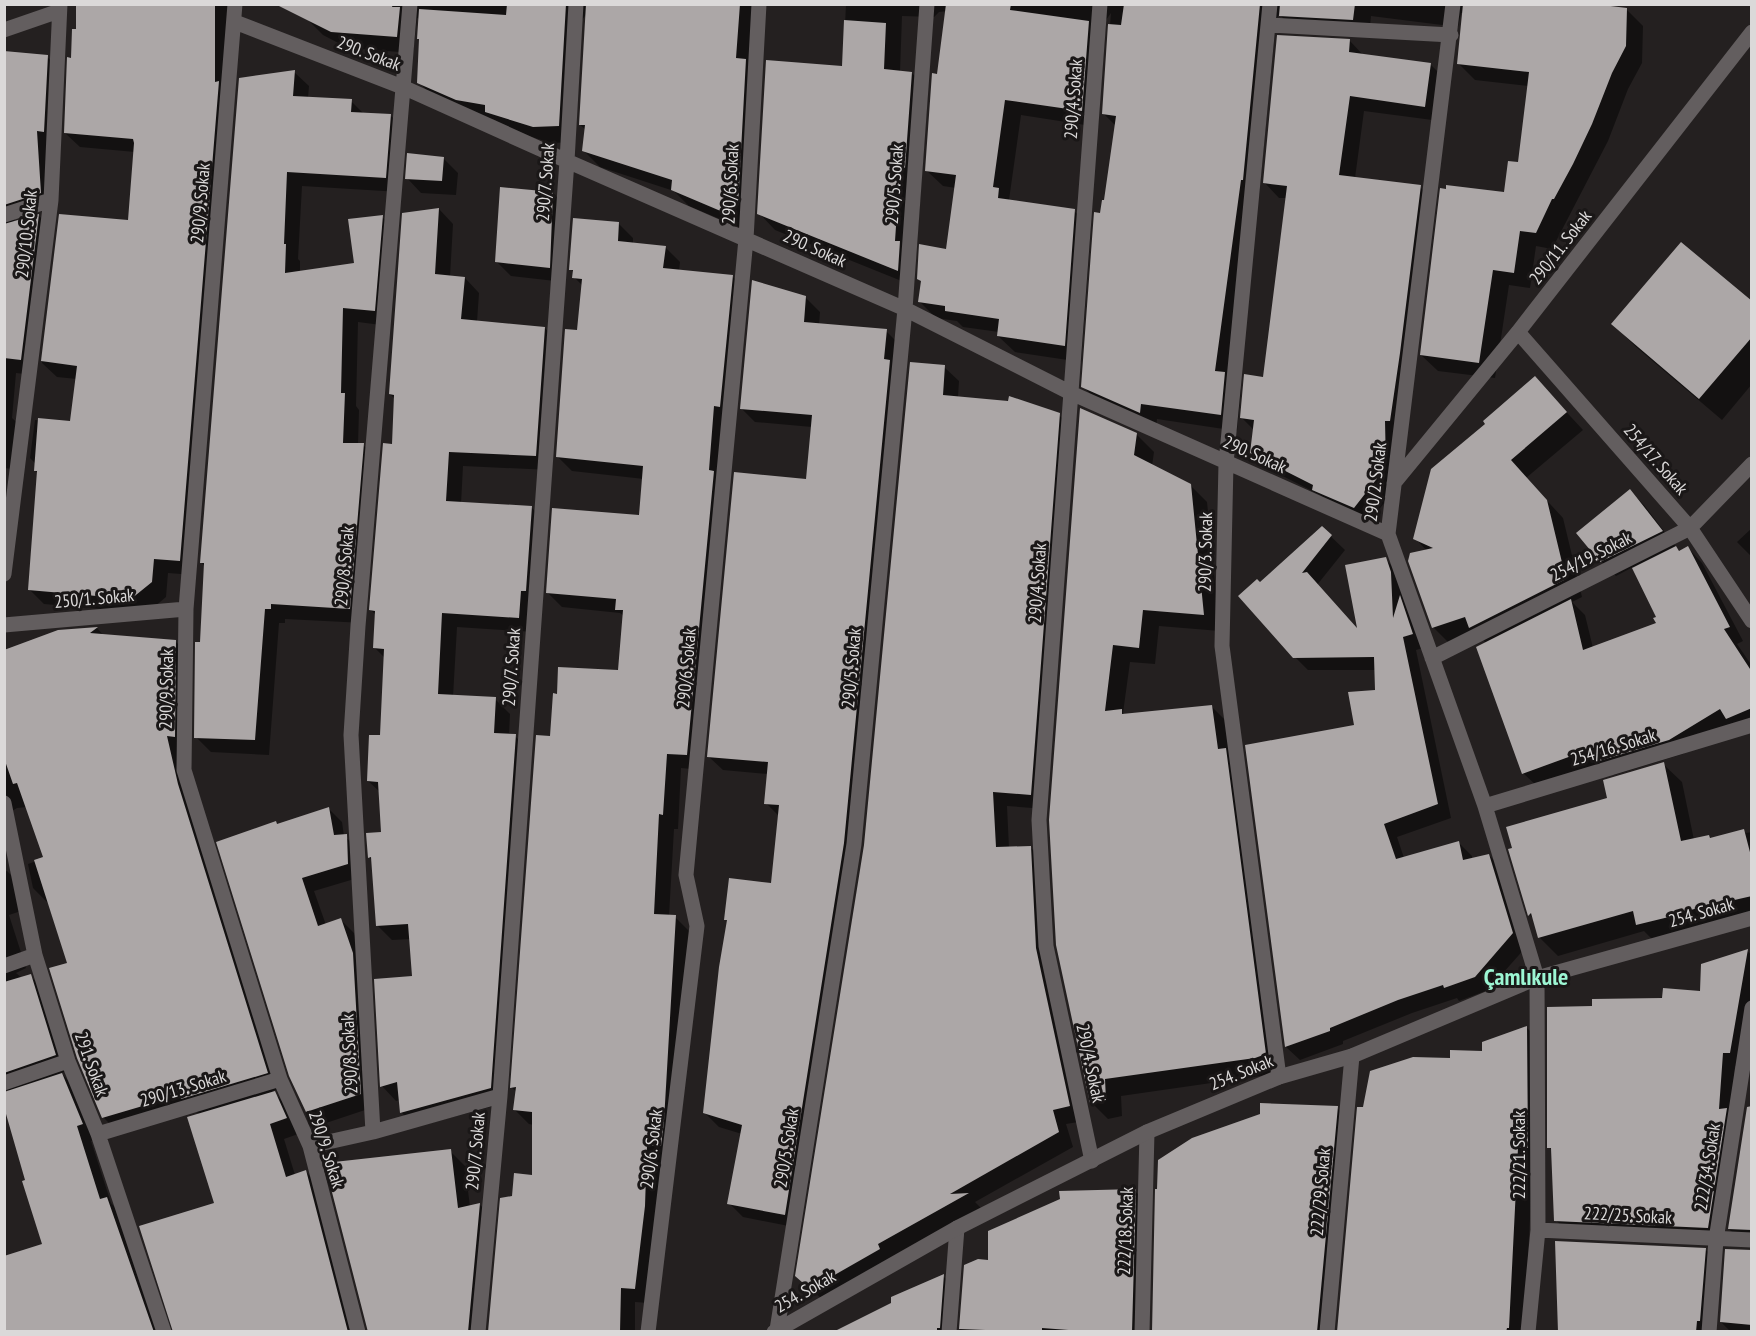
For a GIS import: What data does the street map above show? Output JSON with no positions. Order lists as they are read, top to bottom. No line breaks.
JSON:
{"streets":{"street":["290. Sokak","290/4. Sokak","290/7. Sokak","290/6. Sokak","290/5. Sokak","290/9. Sokak","290/10. Sokak","290/11. Sokak","254/17. Sokak","290/2. Sokak","290/3. Sokak","254/19. Sokak","290/8. Sokak","250/1. Sokak","254/16. Sokak","254. Sokak","291. Sokak","290/13. Sokak","222/21. Sokak","222/34. Sokak","222/29. Sokak","222/25. Sokak","222/18. Sokak"]},"crossings":[["290. Sokak","290/4. Sokak"],["290. Sokak","290/7. Sokak"],["290. Sokak","290/6. Sokak"],["290. Sokak","290/5. Sokak"],["290. Sokak","290/9. Sokak"],["290. Sokak","290/2. Sokak"],["290. Sokak","290/3. Sokak"],["290. Sokak","290/8. Sokak"],["290/4. Sokak","254. Sokak"],["290/5. Sokak","254. Sokak"],["290/9. Sokak","250/1. Sokak"],["290/9. Sokak","290/13. Sokak"],["290/11. Sokak","254/17. Sokak"],["290/11. Sokak","290/2. Sokak"],["254/17. Sokak","254/19. Sokak"],["290/2. Sokak","254/19. Sokak"],["290/2. Sokak","254/16. Sokak"],["290/2. Sokak","254. Sokak"],["290/2. Sokak","222/21. Sokak"],["290/3. Sokak","254. Sokak"],["254. Sokak","222/21. Sokak"],["254. Sokak","222/29. Sokak"],["254. Sokak","222/18. Sokak"],["291. Sokak","290/13. Sokak"],["222/21. Sokak","222/25. Sokak"],["222/34. Sokak","222/25. Sokak"]],"districts":["Çamlıkule"]}
